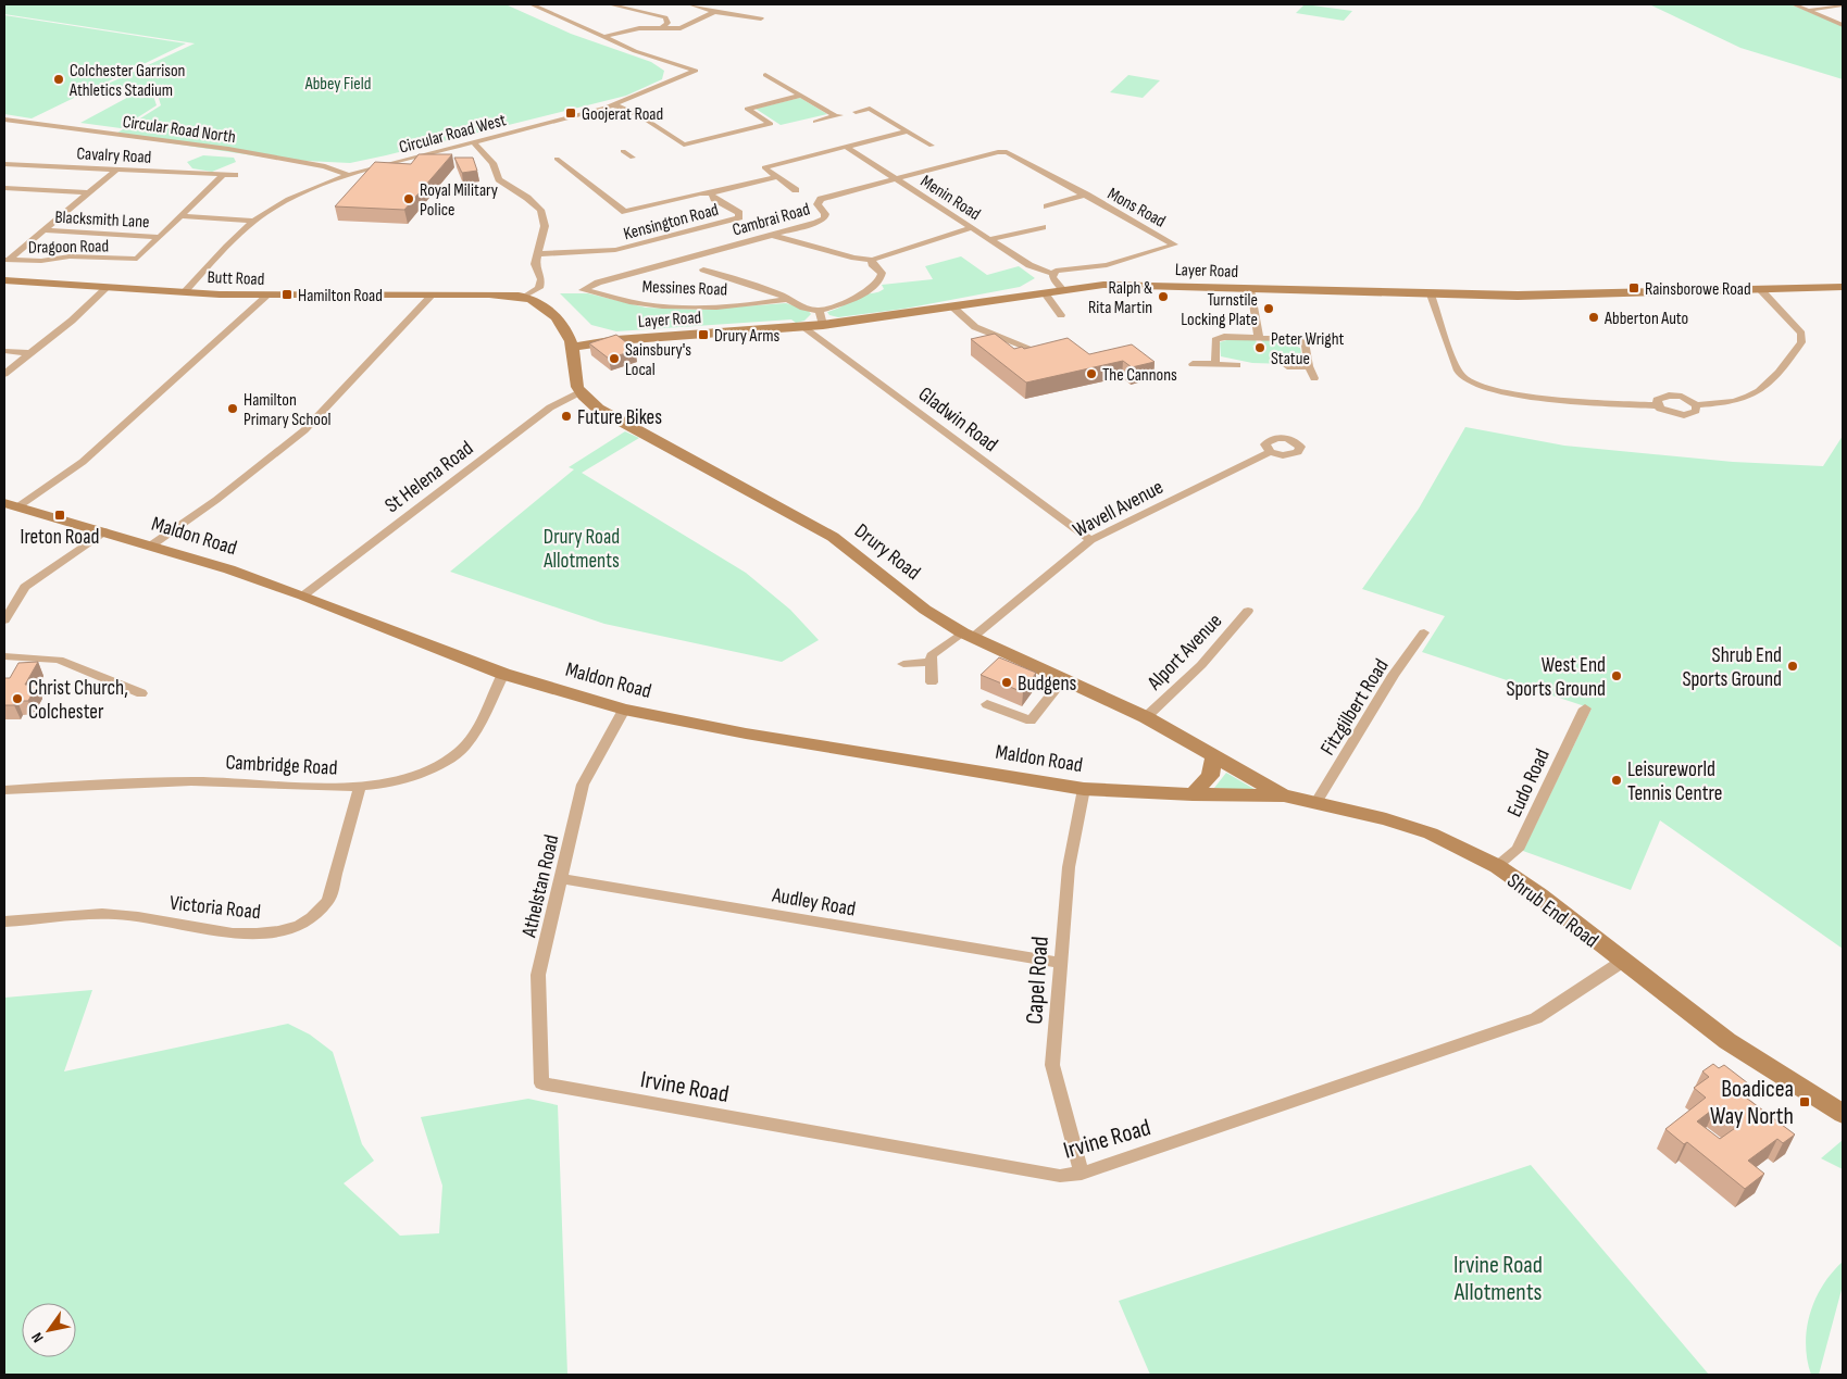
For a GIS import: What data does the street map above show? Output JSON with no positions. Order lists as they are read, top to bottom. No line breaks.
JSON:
{"streets":{"main road":["Layer Road","Butt Road","Maldon Road","Drury Road","Shrub End Road"],"street":["Circular Road North","Circular Road West","Cavalry Road","Menin Road","Mons Road","Blacksmith Lane","Cambrai Road","Kensington Road","Dragoon Road","Messines Road","Gladwin Road","St Helena Road","Wavell Avenue","Alport Avenue","Fitzgilbert Road","Cambridge Road","Eudo Road","Athelstan Road","Audley Road","Victoria Road","Capel Road","Irvine Road"]},"crossings":[["Circular Road North","Circular Road West"],["Circular Road West","Butt Road"],["Menin Road","Mons Road"],["Menin Road","Cambrai Road"],["Mons Road","Cambrai Road"],["Blacksmith Lane","Dragoon Road"],["Cambrai Road","Messines Road"],["Layer Road","Butt Road"],["Layer Road","Gladwin Road"],["Gladwin Road","Wavell Avenue"],["St Helena Road","Maldon Road"],["St Helena Road","Drury Road"],["Wavell Avenue","Drury Road"],["Maldon Road","Cambridge Road"],["Maldon Road","Athelstan Road"],["Maldon Road","Shrub End Road"],["Maldon Road","Capel Road"],["Drury Road","Alport Avenue"],["Drury Road","Shrub End Road"],["Fitzgilbert Road","Shrub End Road"],["Cambridge Road","Victoria Road"],["Eudo Road","Shrub End Road"],["Athelstan Road","Audley Road"],["Athelstan Road","Irvine Road"],["Audley Road","Capel Road"],["Shrub End Road","Irvine Road"],["Capel Road","Irvine Road"]],"parks":["Abbey Field","Drury Road Allotments","Irvine Road Allotments"],"places":{"other":["Colchester Garrison Athletics Stadium","Royal Military Police","Ralph & Rita Martin","Turnstile Locking Plate","Abberton Auto","Peter Wright Statue","Sainsbury's Local","The Cannons","Hamilton Primary School","Future Bikes","Shrub End Sports Ground","West End Sports Ground","Budgens","Christ Church, Colchester","Leisureworld Tennis Centre"],"transit":["Goojerat Road","Rainsborowe Road","Hamilton Road","Drury Arms","Ireton Road","Boadicea Way North"]},"north":"bottom left"}
